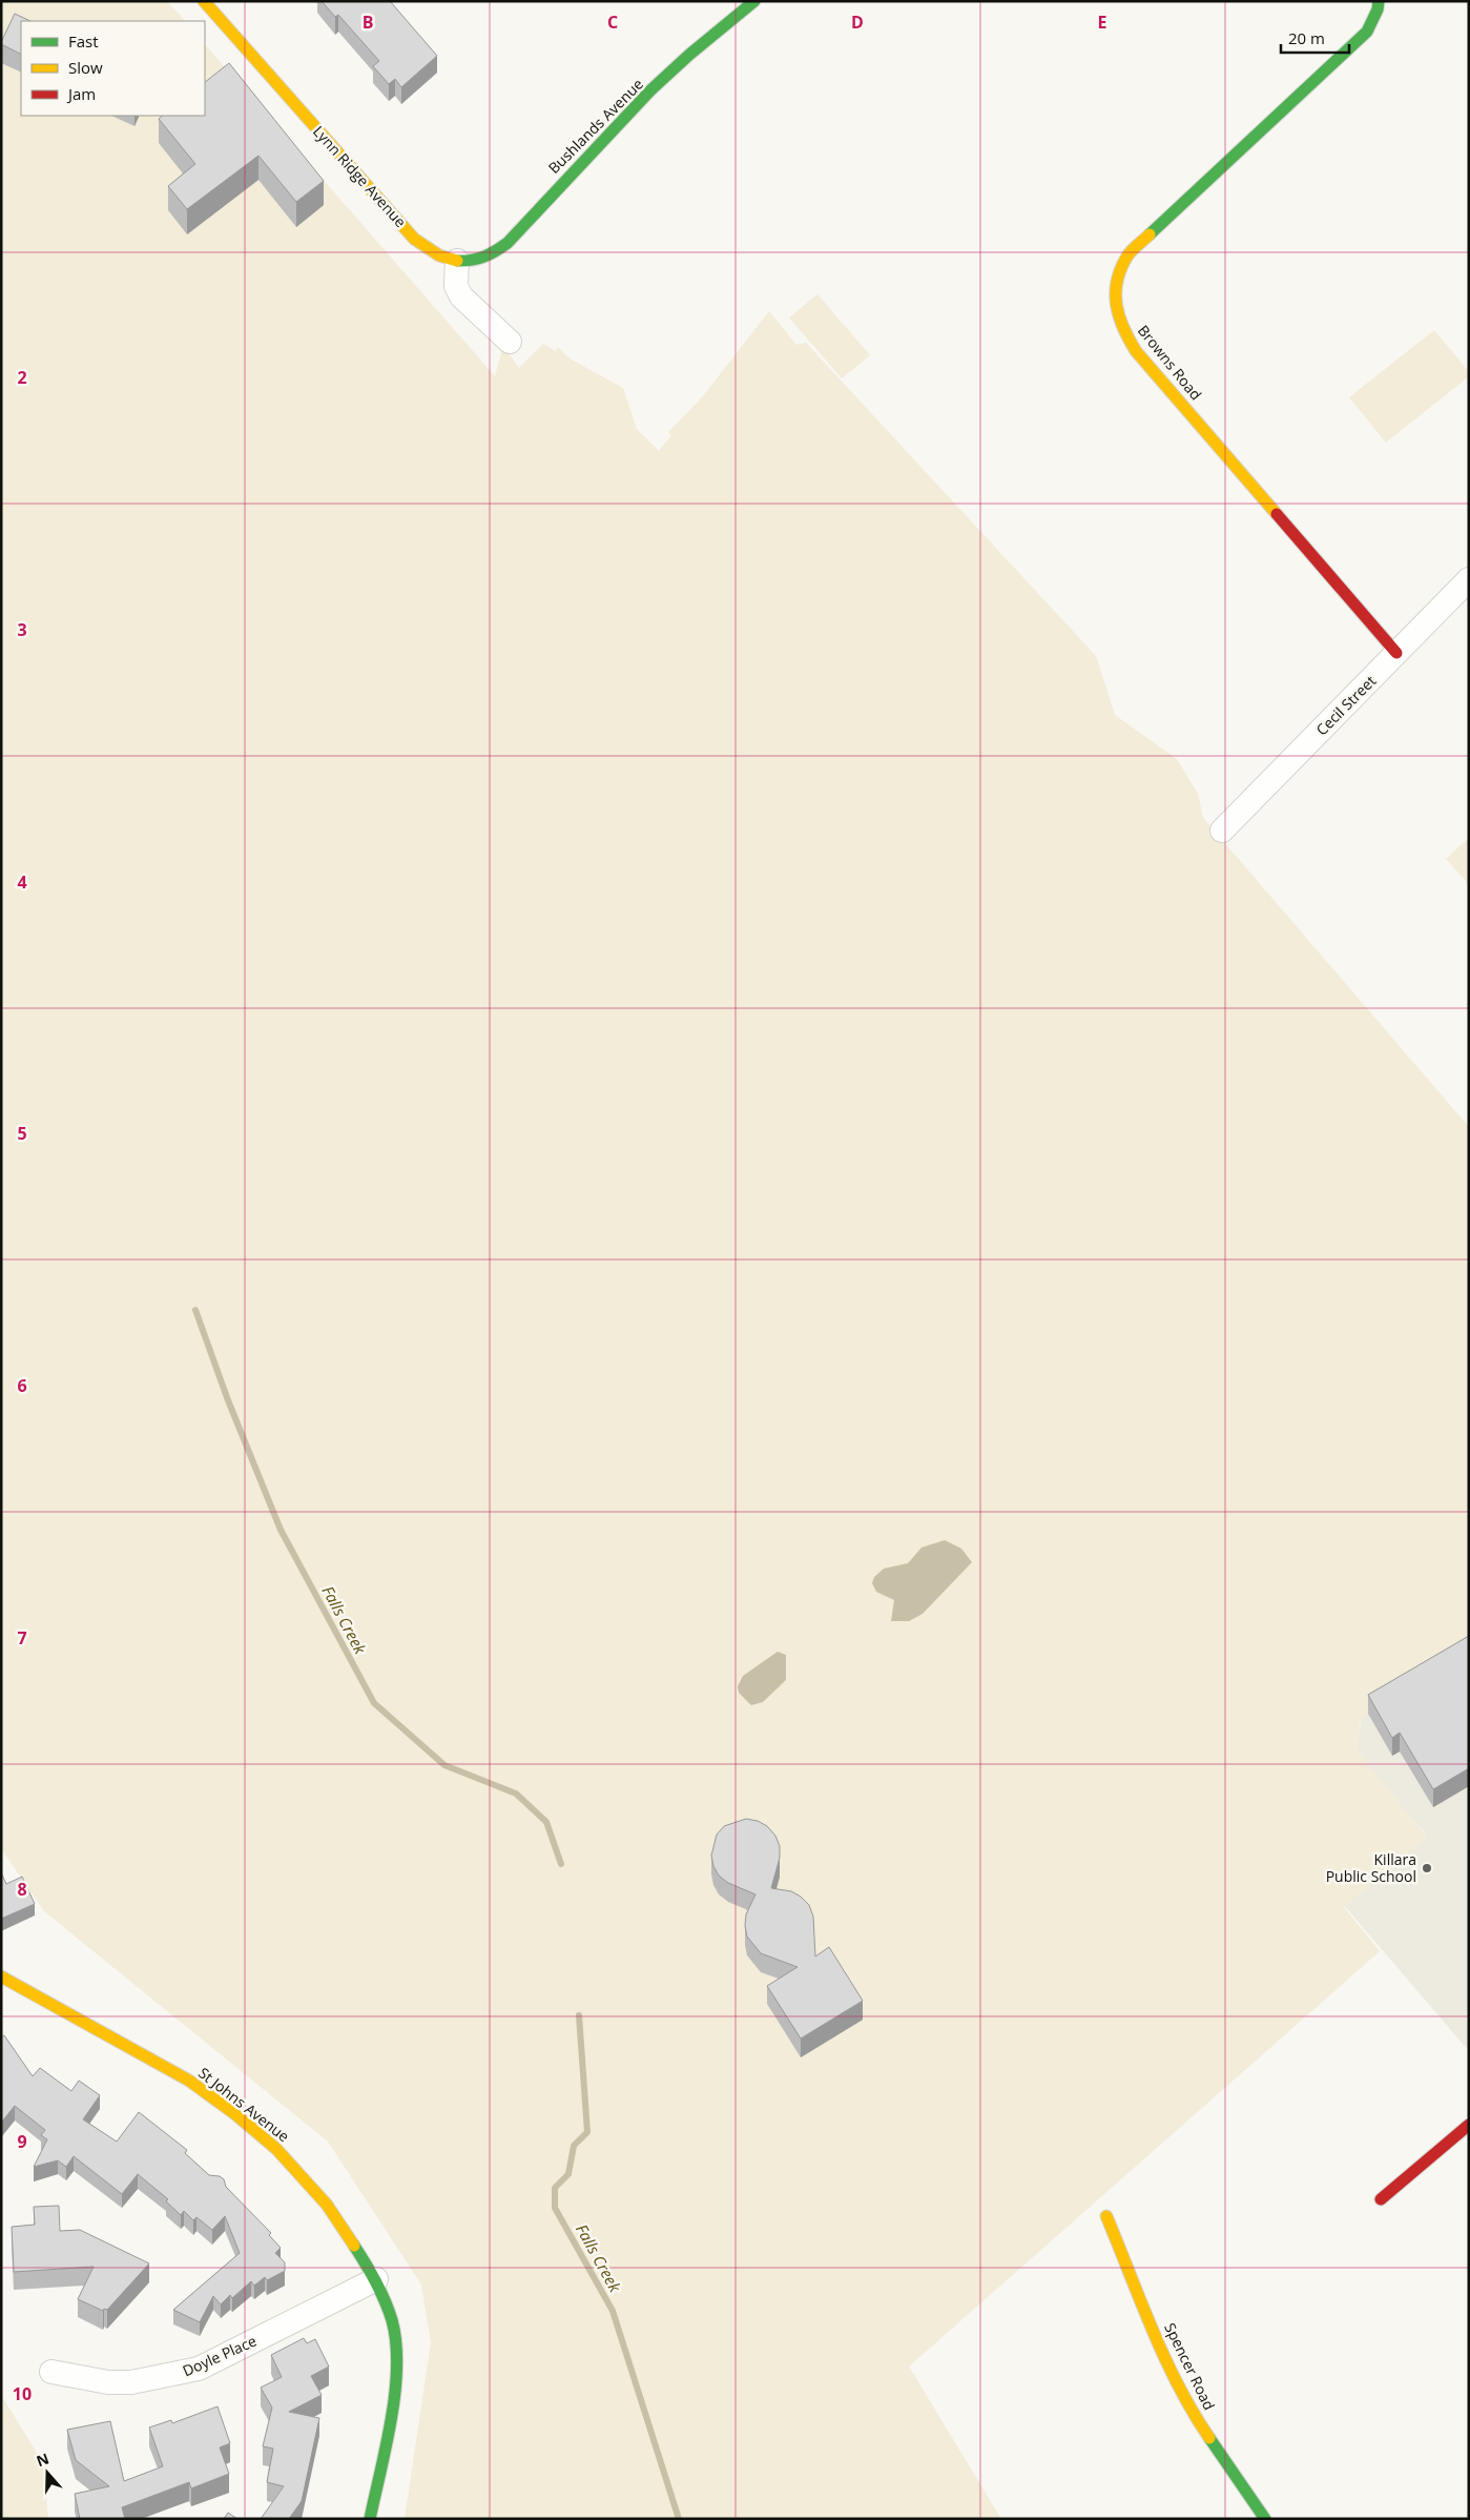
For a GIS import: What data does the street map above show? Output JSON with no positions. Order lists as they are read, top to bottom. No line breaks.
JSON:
{"streets":{"street":["Bushlands Avenue","Lynn Ridge Avenue","Browns Road","Cecil Street","St Johns Avenue","Doyle Place","Spencer Road"]},"crossings":[["Bushlands Avenue","Lynn Ridge Avenue"],["Browns Road","Cecil Street"],["St Johns Avenue","Doyle Place"]],"water":["Falls Creek"],"places":["Killara Public School"],"legend":["Fast","Slow","Jam"],"scale_bar":"20 m","north":"top","grid":{"columns":["B","C","D","E"],"rows":["2","3","4","5","6","7","8","9","10"]}}
